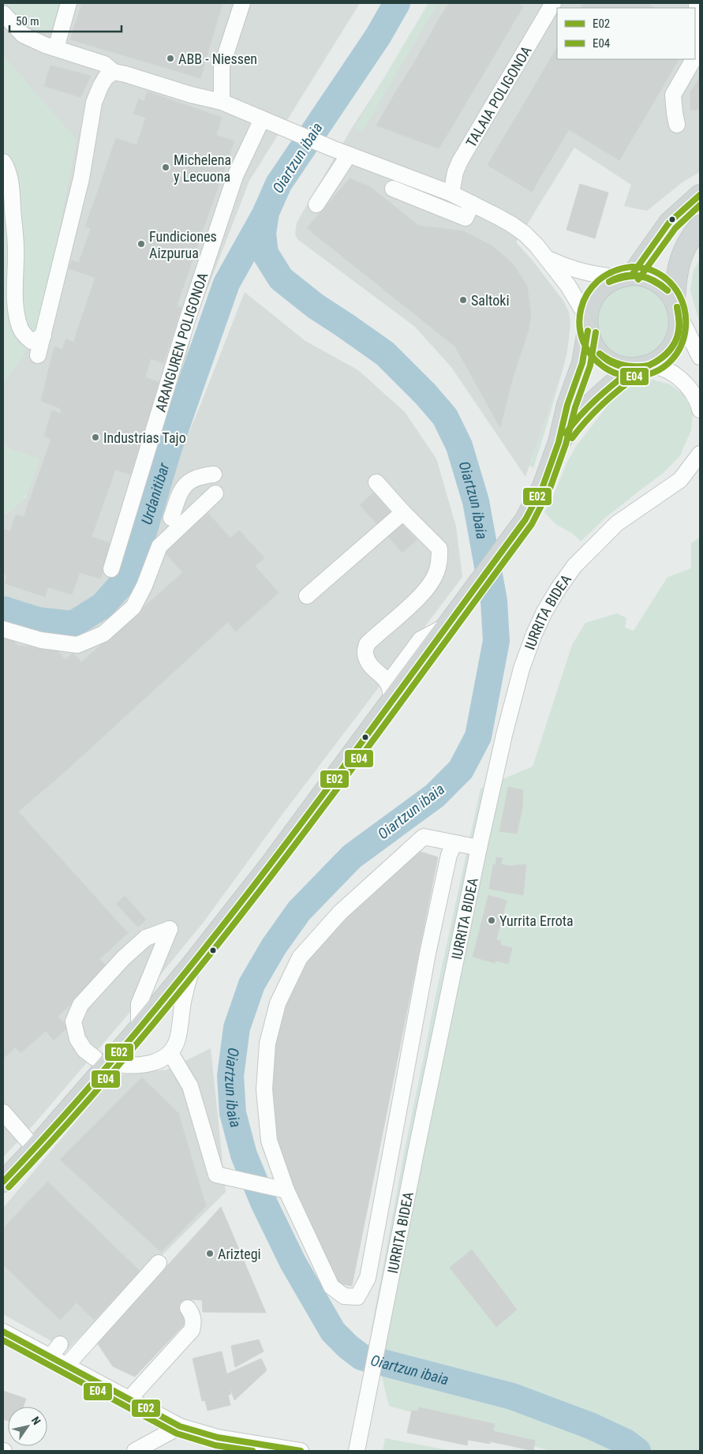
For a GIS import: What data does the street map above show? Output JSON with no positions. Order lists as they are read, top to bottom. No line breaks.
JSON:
{"streets":{"street":["TALAIA POLIGONOA","ARANGUREN POLIGONOA","IURRITA BIDEA"]},"water":["Oiartzun ibaia","Urdanitibar"],"places":["ABB - Niessen","Michelena y Lecuona","Fundiciones Aizpurua","Saltoki","Industrias Tajo","Yurrita Errota","Ariztegi"],"lines":["transit line E02","transit line E04"],"legend":["E02","E04"],"scale_bar":"50 m","north":"top right"}
